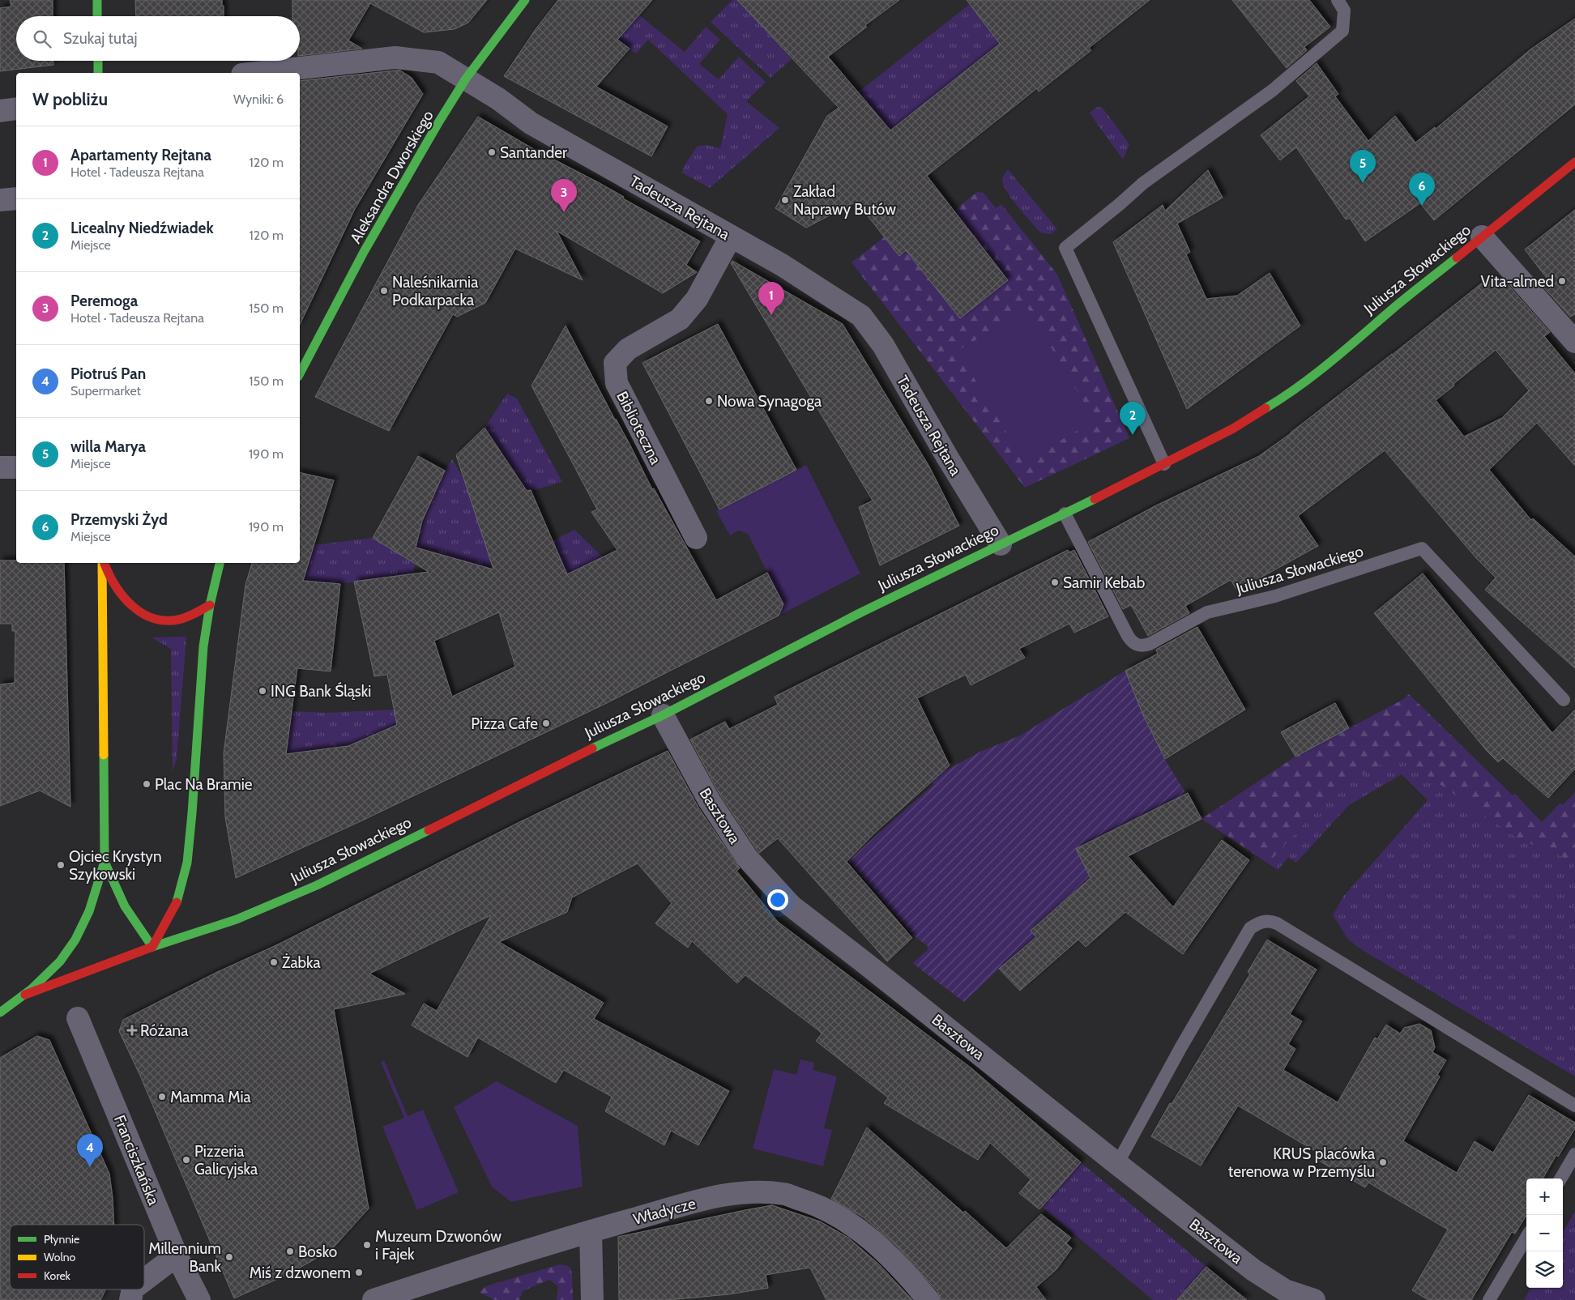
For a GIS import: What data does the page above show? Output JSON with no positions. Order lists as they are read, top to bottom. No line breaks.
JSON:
{"streets":{"street":["Aleksandra Dworskiego","Tadeusza Rejtana","Juliusza Słowackiego","Biblioteczna","Basztowa","Franciszkańska","Władycze"]},"crossings":[["Aleksandra Dworskiego","Tadeusza Rejtana"],["Tadeusza Rejtana","Juliusza Słowackiego"],["Tadeusza Rejtana","Biblioteczna"],["Juliusza Słowackiego","Basztowa"]],"places":{"other":["Santander","Zakład Naprawy Butów","Vita-almed","Naleśnikarnia Podkarpacka","Nowa Synagoga","Samir Kebab","ING Bank Śląski","Pizza Cafe","Plac Na Bramie","Ojciec Krystyn Szykowski","Żabka","Mamma Mia","Pizzeria Galicyjska","KRUS placówka terenowa w Przemyślu","Muzeum Dzwonów i Fajek","Bosko","Millennium Bank","Miś z dzwonem"],"health":["Różana"]},"legend":["Płynnie","Wolno","Korek"],"page":{"search":"Szukaj tutaj","heading":["W pobliżu","Wyniki: 6"],"list":[{"mark":"1","name":"Apartamenty Rejtana","note":"Hotel · Tadeusza Rejtana","value":"120 m"},{"mark":"2","name":"Licealny Niedźwiadek","note":"Miejsce","value":"120 m"},{"mark":"3","name":"Peremoga","note":"Hotel · Tadeusza Rejtana","value":"150 m"},{"mark":"4","name":"Piotruś Pan","note":"Supermarket","value":"150 m"},{"mark":"5","name":"willa Marya","note":"Miejsce","value":"190 m"},{"mark":"6","name":"Przemyski Żyd","note":"Miejsce","value":"190 m"}],"pins":["5","6","3","1","2","4"],"map_buttons":["+","−"]}}
